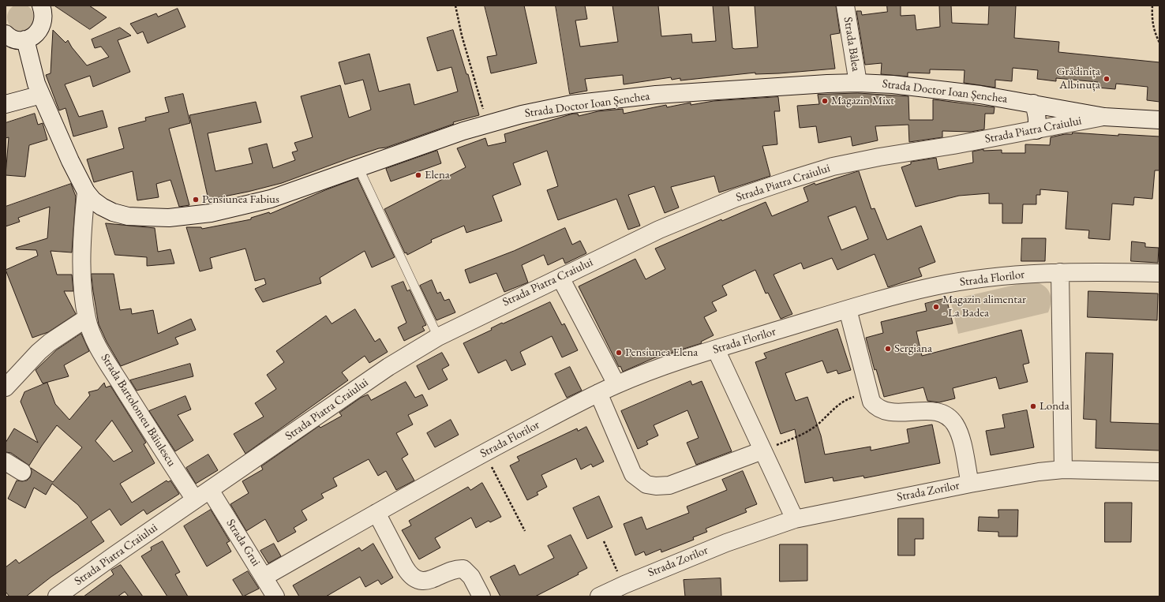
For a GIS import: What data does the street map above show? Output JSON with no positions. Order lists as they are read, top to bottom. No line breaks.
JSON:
{"streets":{"street":["Strada Bâlea","Strada Doctor Ioan Șenchea","Strada Piatra Craiului","Strada Florilor","Strada Bartolomeu Băiulescu","Strada Zorilor","Strada Grui"]},"crossings":[["Strada Bâlea","Strada Doctor Ioan Șenchea"],["Strada Doctor Ioan Șenchea","Strada Piatra Craiului"],["Strada Doctor Ioan Șenchea","Strada Bartolomeu Băiulescu"],["Strada Piatra Craiului","Strada Bartolomeu Băiulescu"],["Strada Piatra Craiului","Strada Grui"],["Strada Florilor","Strada Grui"]],"places":["Grădinița Albinuța","Magazin Mixt","Elena","Pensiunea Fabius","Magazin alimentar - La Badea","Sergiana","Pensiunea Elena","Londa"]}
